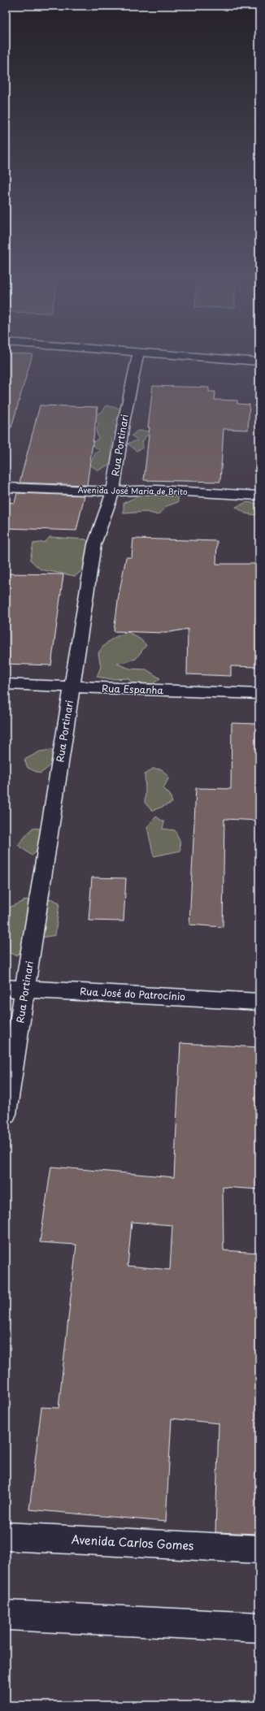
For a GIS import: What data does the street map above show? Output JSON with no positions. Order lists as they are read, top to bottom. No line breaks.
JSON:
{"streets":{"street":["Rua Portinari","Avenida José Maria de Brito","Rua Espanha","Rua José do Patrocínio","Avenida Carlos Gomes"]},"crossings":[["Rua Portinari","Avenida José Maria de Brito"],["Rua Portinari","Rua Espanha"],["Rua Portinari","Rua José do Patrocínio"]]}
